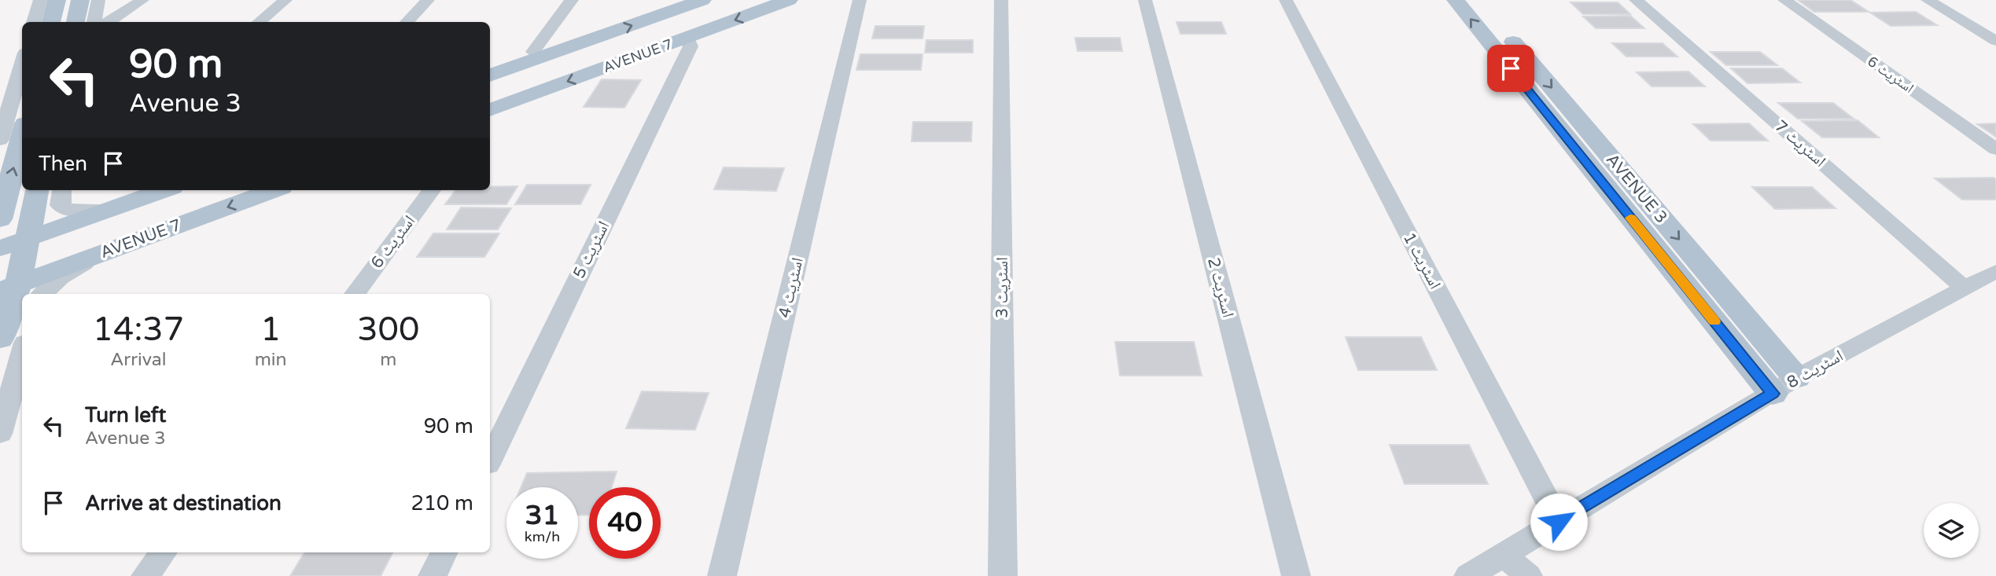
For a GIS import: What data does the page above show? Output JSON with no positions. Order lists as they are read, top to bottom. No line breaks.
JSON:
{"streets":{"main road":["AVENUE 7","AVENUE 3"],"street":["اسٹریٹ 6","اسٹریٹ 7","اسٹریٹ 5","اسٹریٹ 1","اسٹریٹ 4","اسٹریٹ 3","اسٹریٹ 2","اسٹریٹ 8"]},"crossings":[["AVENUE 7","اسٹریٹ 5"],["اسٹریٹ 7","اسٹریٹ 8"],["AVENUE 3","اسٹریٹ 8"],["اسٹریٹ 1","اسٹریٹ 8"]],"page":{"turn":["90 m","Avenue 3"],"then":"Then","eta":["14:37","Arrival","1","min","300","m"],"list":[{"name":"Turn left","note":"Avenue 3","value":"90 m"},{"name":"Arrive at destination","value":"210 m"}],"speed":"31 km/h","limit":"40"}}
